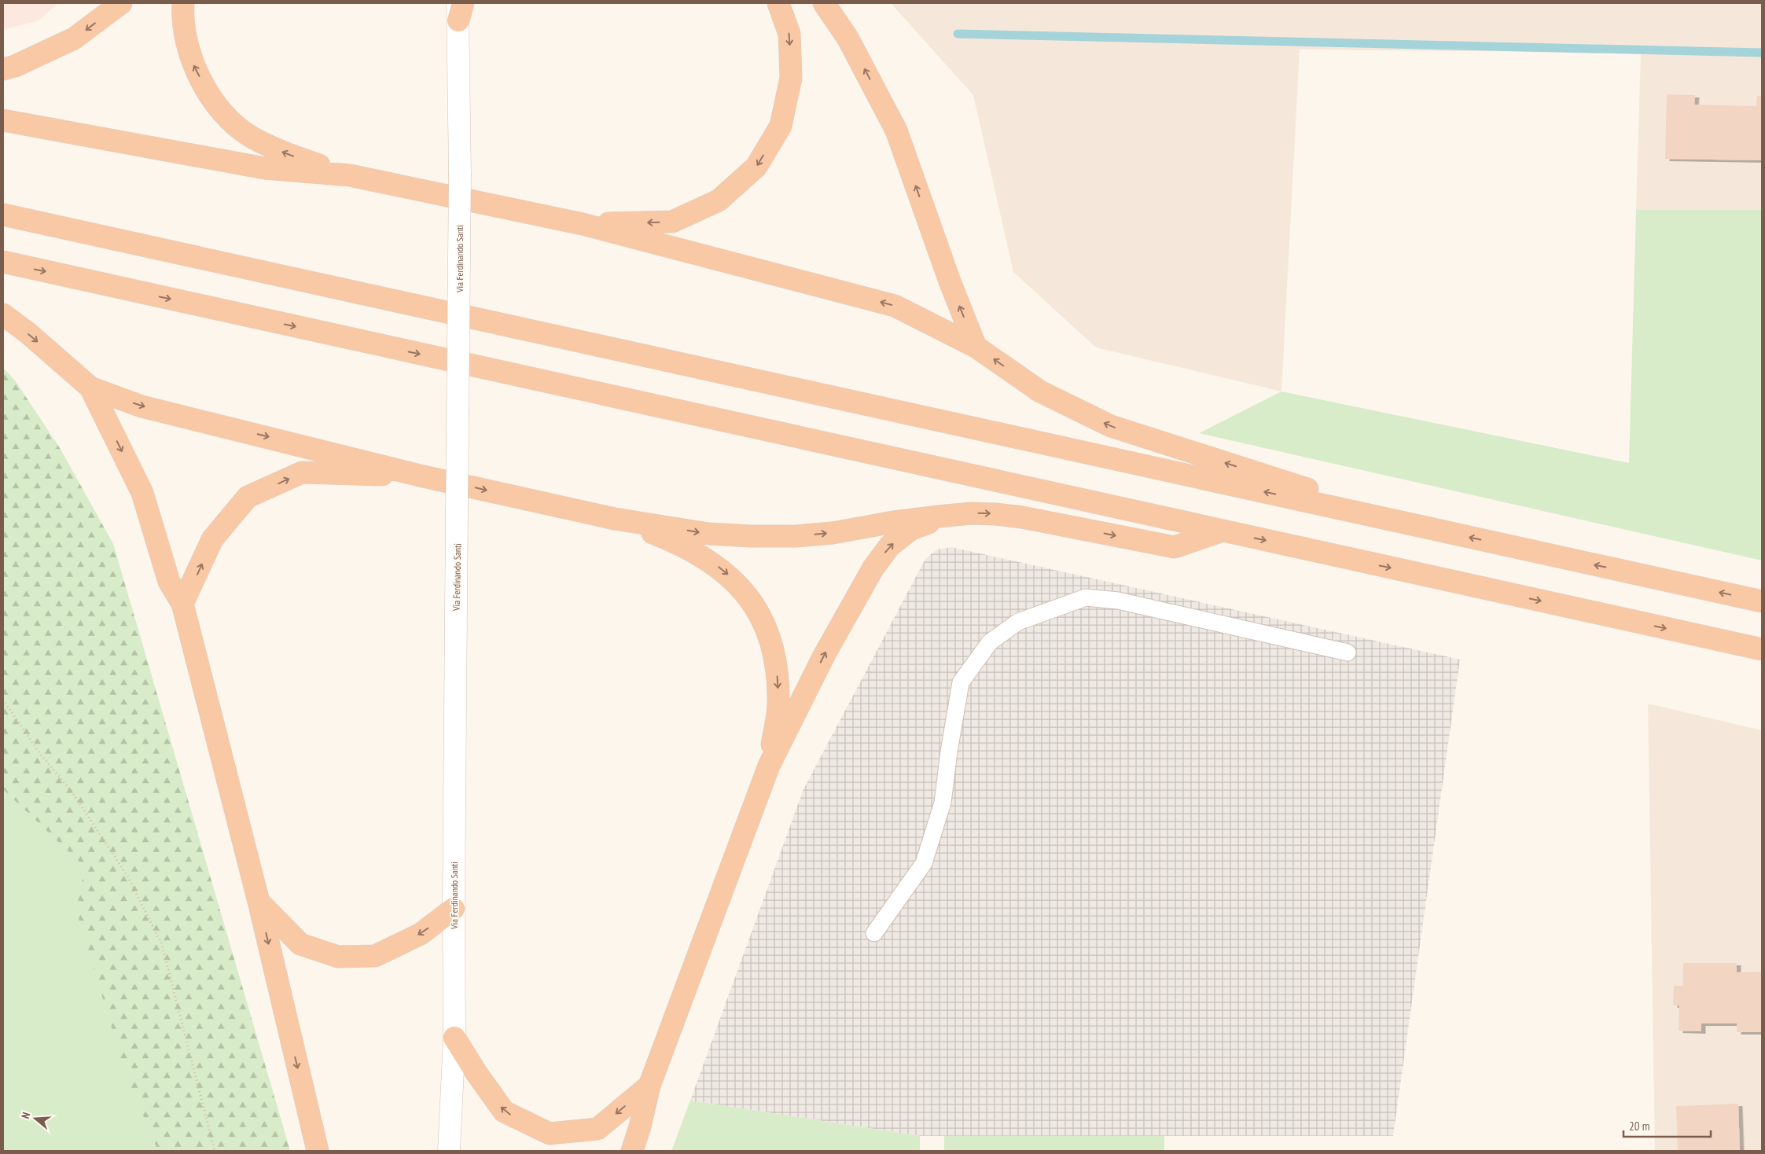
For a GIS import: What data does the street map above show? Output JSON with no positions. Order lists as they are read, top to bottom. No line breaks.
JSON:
{"streets":{"main road":["Via Ferdinando Santi"]},"scale_bar":"20 m","north":"left"}
